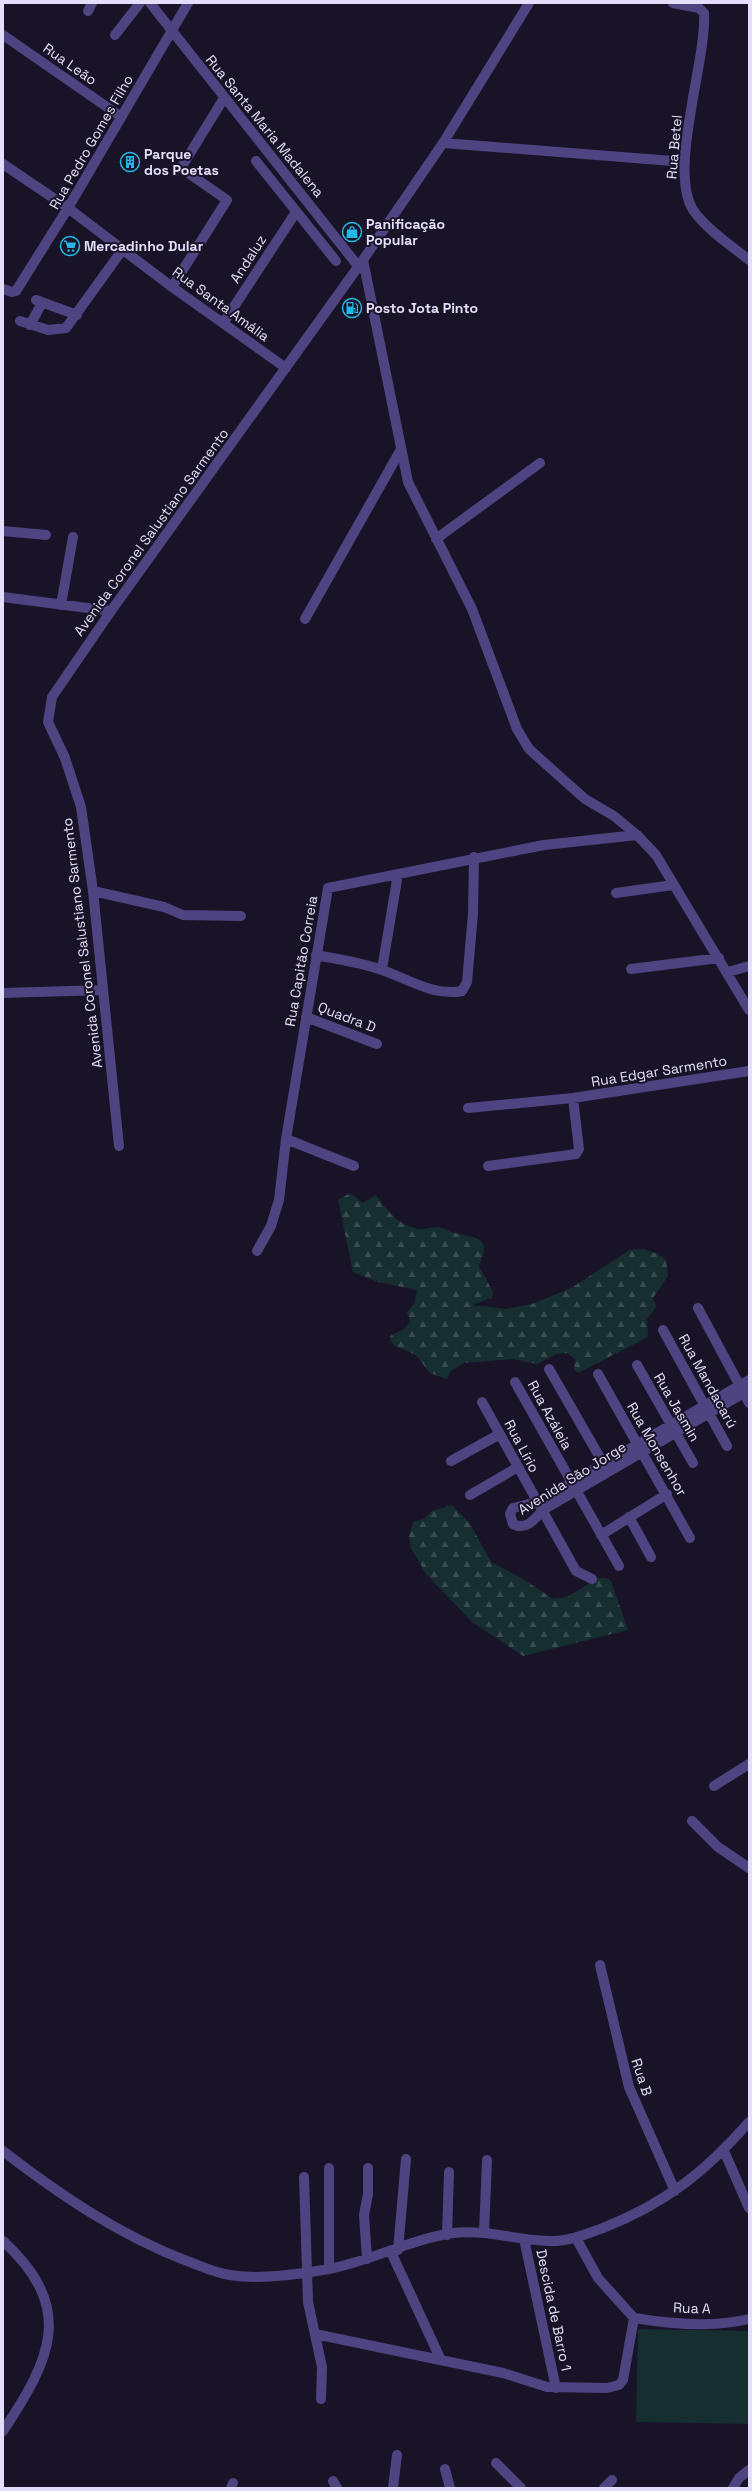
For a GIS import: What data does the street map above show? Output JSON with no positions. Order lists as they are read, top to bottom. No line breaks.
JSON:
{"streets":{"street":["Rua Leão","Rua Santa Maria Madalena","Rua Pedro Gomes Filho","Rua Betel","Andaluz","Rua Santa Amália","Avenida Coronel Salustiano Sarmento","Rua Capitão Correia","Quadra D","Rua Edgar Sarmento","Rua Mandacarú","Rua Jasmin","Rua Azáleia","Rua Lírio","Rua Monsenhor","Avenida São Jorge","Rua B","Rua A","Descida de Barro 1"]},"crossings":[["Rua Leão","Rua Pedro Gomes Filho"],["Rua Santa Maria Madalena","Rua Pedro Gomes Filho"],["Rua Santa Maria Madalena","Avenida Coronel Salustiano Sarmento"],["Rua Pedro Gomes Filho","Rua Santa Amália"],["Andaluz","Rua Santa Amália"],["Rua Santa Amália","Avenida Coronel Salustiano Sarmento"],["Rua Capitão Correia","Quadra D"],["Rua Mandacarú","Avenida São Jorge"],["Rua Jasmin","Avenida São Jorge"],["Rua Azáleia","Avenida São Jorge"],["Rua Lírio","Avenida São Jorge"],["Rua Monsenhor","Avenida São Jorge"]],"places":{"building":["Parque dos Poetas"],"shop":["Panificação Popular"],"supermarket":["Mercadinho Dular"],"fuel station":["Posto Jota Pinto"]}}
